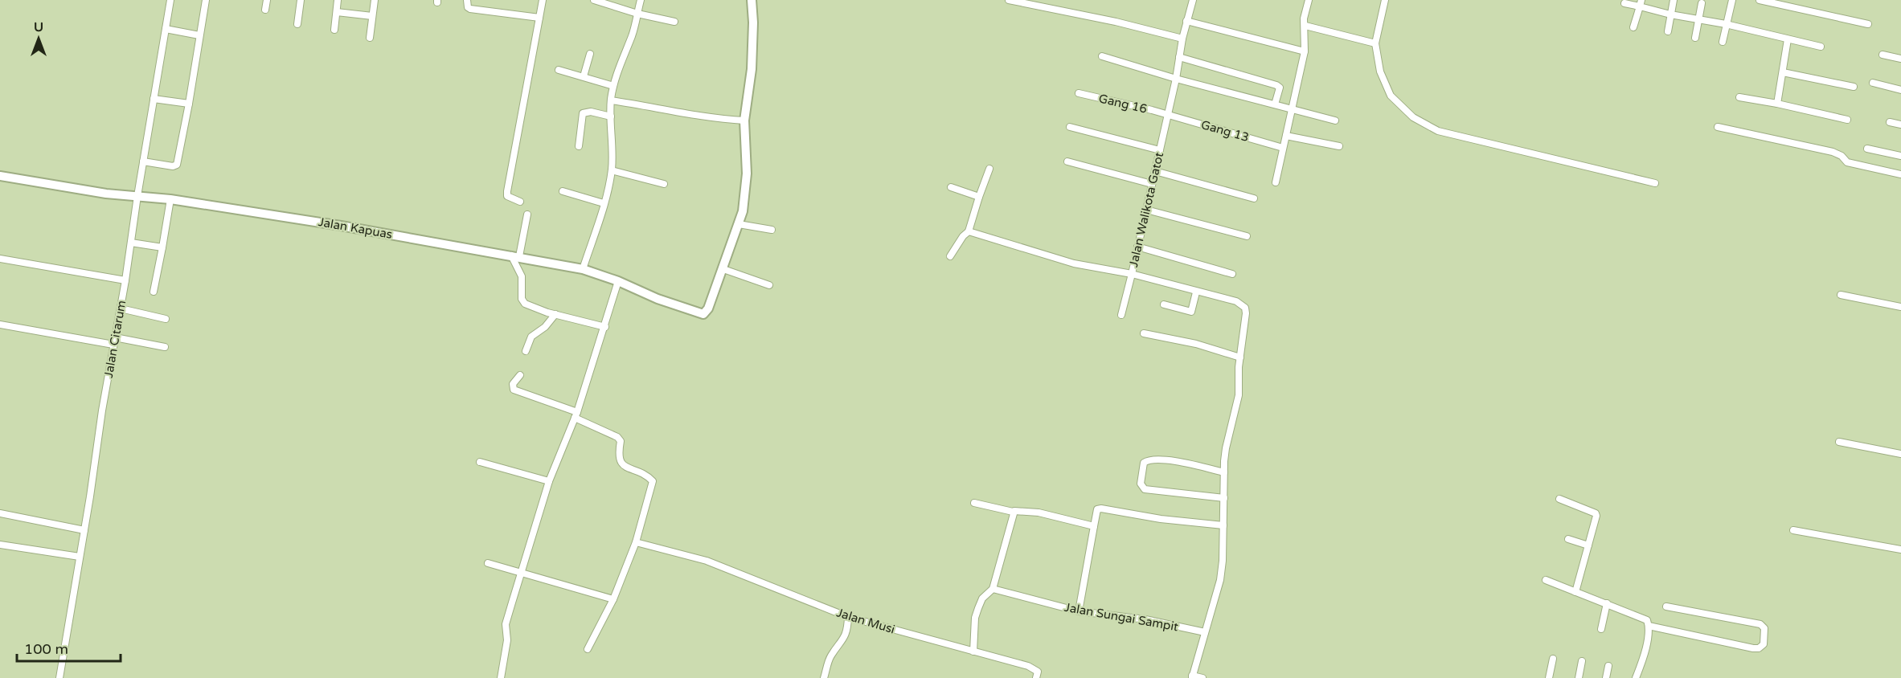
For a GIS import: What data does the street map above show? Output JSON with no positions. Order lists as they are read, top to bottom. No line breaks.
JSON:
{"streets":{"main road":["Jalan Kapuas"],"street":["Gang 16","Gang 13","Jalan Walikota Gatot","Jalan Citarum","Jalan Sungai Sampit","Jalan Musi"]},"crossings":[["Gang 16","Gang 13"],["Gang 16","Jalan Walikota Gatot"],["Gang 13","Jalan Walikota Gatot"],["Jalan Walikota Gatot","Jalan Sungai Sampit"],["Jalan Kapuas","Jalan Citarum"]],"scale_bar":"100 m","north":"top"}
